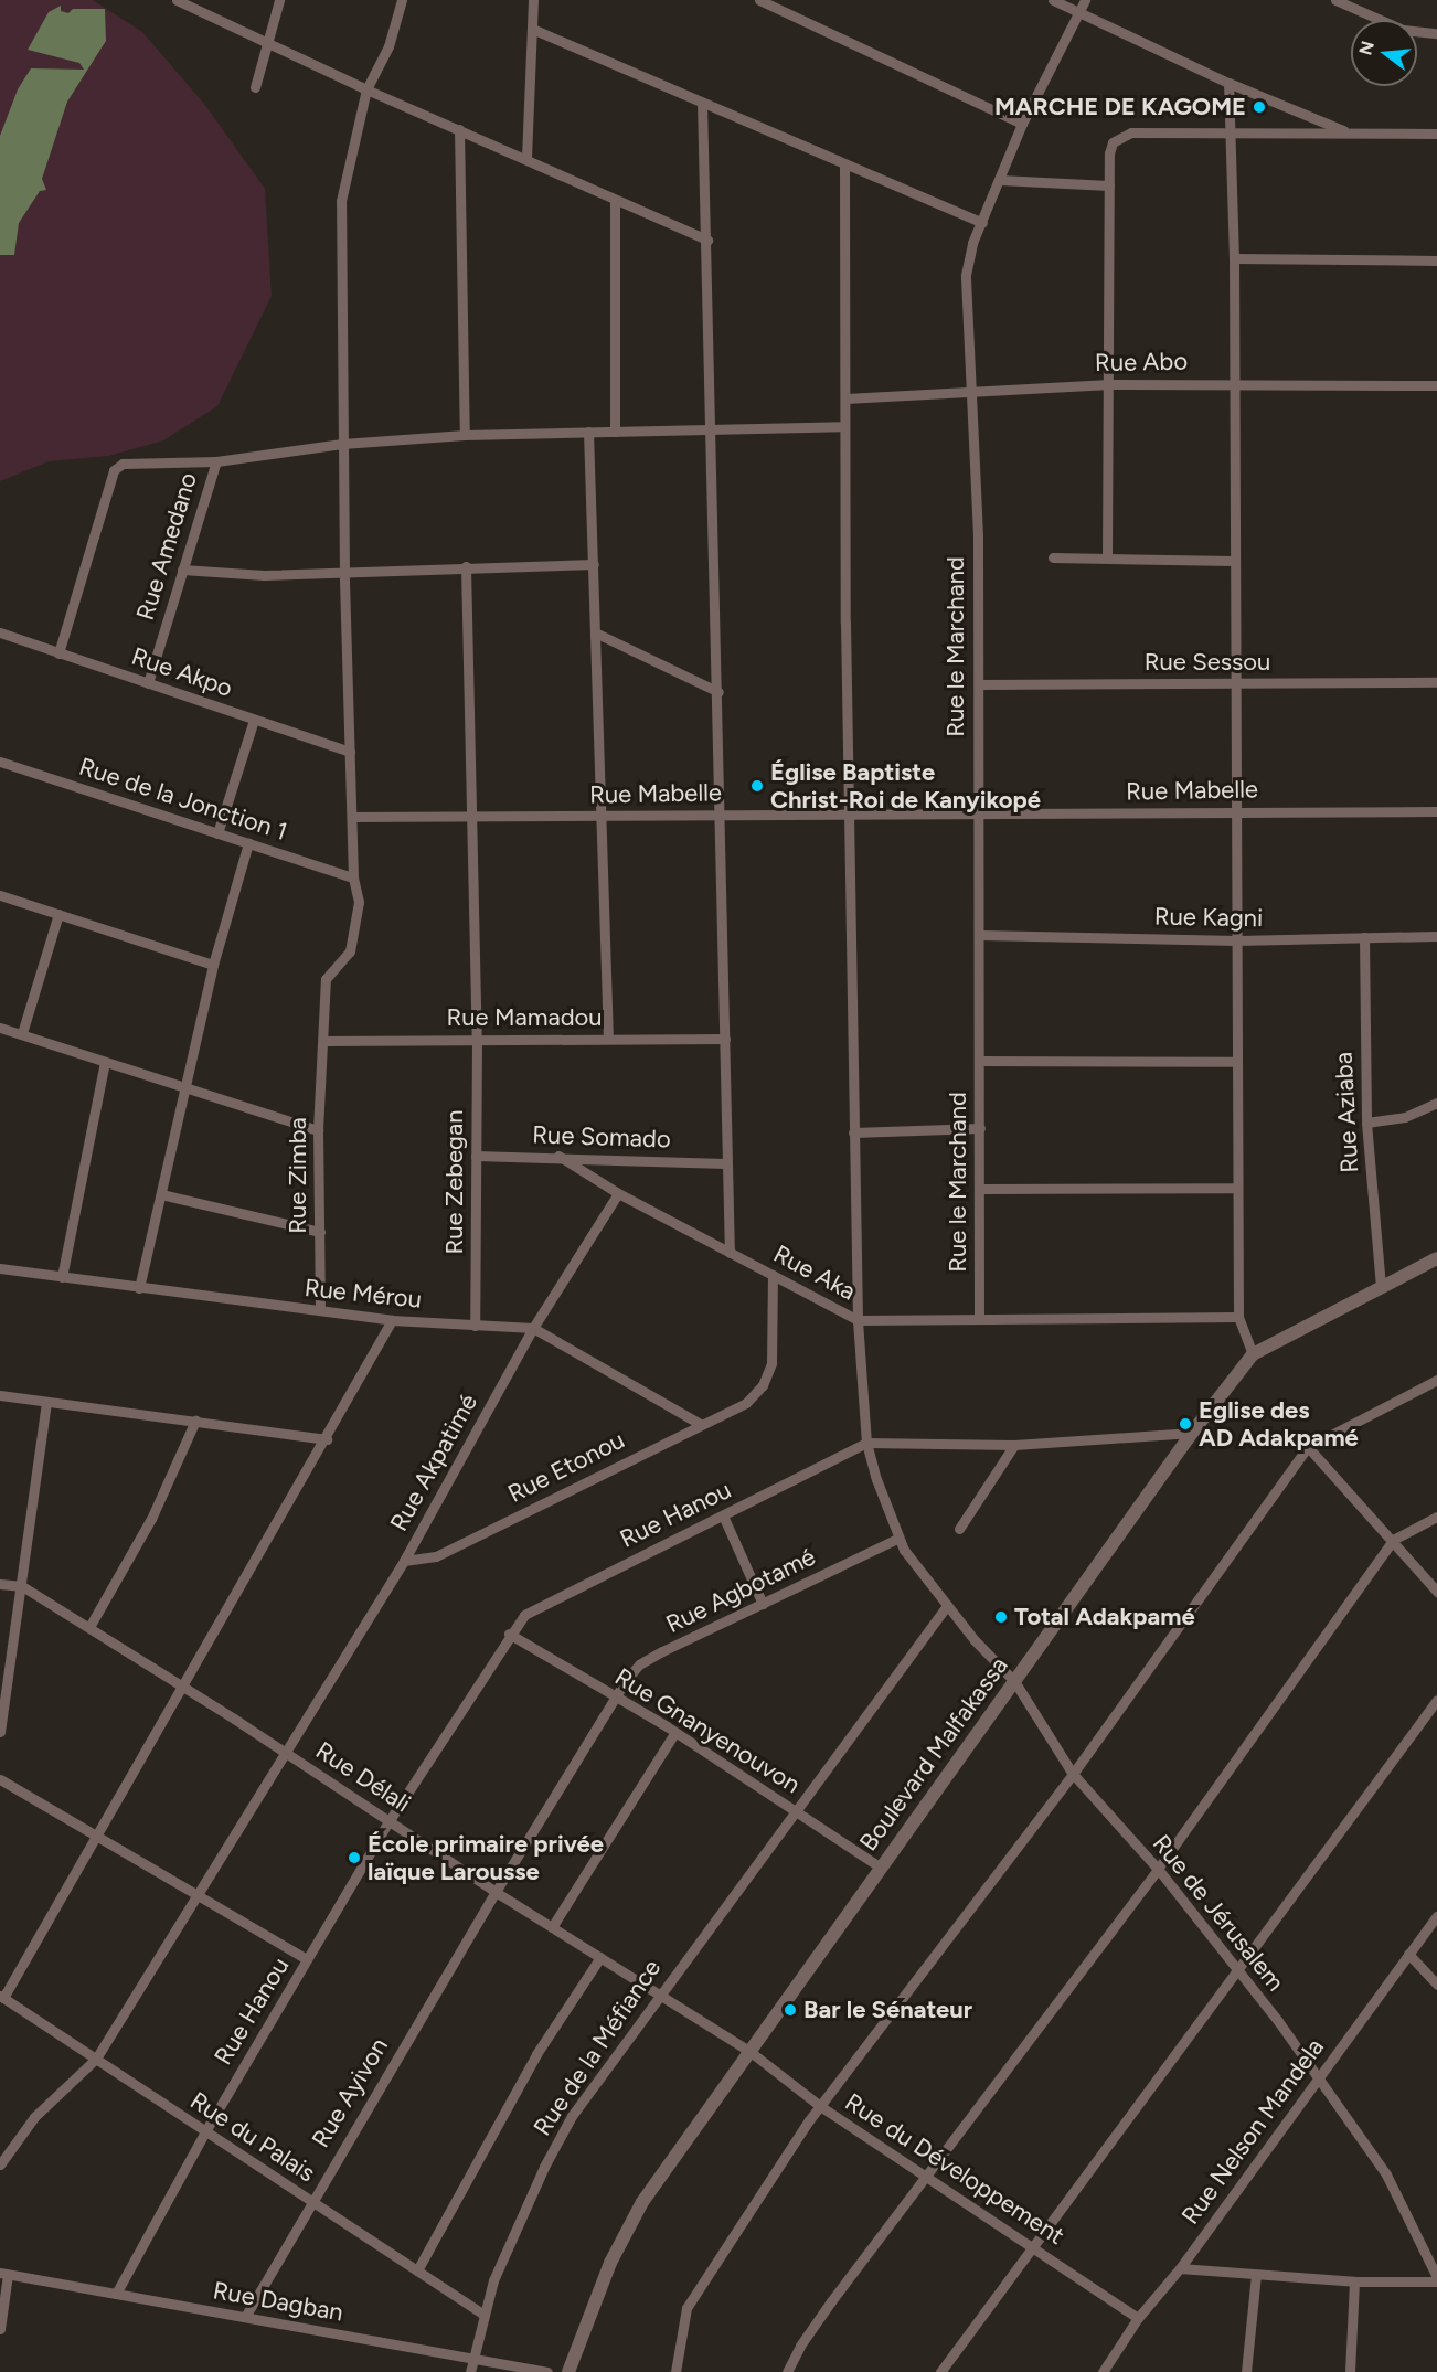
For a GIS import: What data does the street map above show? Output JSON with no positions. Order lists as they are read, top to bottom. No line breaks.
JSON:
{"streets":{"street":["Rue Abo","Rue Amedano","Rue le Marchand","Rue Sessou","Rue Akpo","Rue Mabelle","Rue de la Jonction 1","Rue Kagni","Rue Mamadou","Rue Aziaba","Rue Somado","Rue Zimba","Rue Zebegan","Rue Aka","Rue Mérou","Rue Akpatimé","Rue Etonou","Rue Hanou","Rue Agbotamé","Rue Gnanyenouvon","Boulevard Malfakassa","Rue Délali","Rue de Jérusalem","Rue de la Méfiance","Rue Ayivon","Rue Nelson Mandela","Rue du Palais","Rue du Développement","Rue Dagban"]},"crossings":[["Rue Abo","Rue le Marchand"],["Rue Abo","Rue de Jérusalem"],["Rue Amedano","Rue Akpo"],["Rue le Marchand","Rue Sessou"],["Rue le Marchand","Rue Mabelle"],["Rue le Marchand","Rue Kagni"],["Rue le Marchand","Rue Aka"],["Rue Akpo","Rue Zimba"],["Rue Mabelle","Rue Zimba"],["Rue Mabelle","Rue Zebegan"],["Rue Mabelle","Rue de Jérusalem"],["Rue de la Jonction 1","Rue Zimba"],["Rue Kagni","Rue Aziaba"],["Rue Mamadou","Rue Zimba"],["Rue Mamadou","Rue Zebegan"],["Rue Aziaba","Boulevard Malfakassa"],["Rue Somado","Rue Zebegan"],["Rue Somado","Rue Aka"],["Rue Zimba","Rue Mérou"],["Rue Zebegan","Rue Mérou"],["Rue Aka","Rue Akpatimé"],["Rue Aka","Rue Etonou"],["Rue Aka","Rue de Jérusalem"],["Rue Mérou","Rue Akpatimé"],["Rue Mérou","Rue Etonou"],["Rue Akpatimé","Rue Etonou"],["Rue Akpatimé","Rue Délali"],["Rue Akpatimé","Rue du Palais"],["Rue Hanou","Rue Gnanyenouvon"],["Rue Hanou","Rue Délali"],["Rue Hanou","Rue de Jérusalem"],["Rue Hanou","Rue du Palais"],["Rue Hanou","Rue Dagban"],["Rue Agbotamé","Rue Gnanyenouvon"],["Rue Agbotamé","Rue Délali"],["Rue Agbotamé","Rue de Jérusalem"],["Rue Agbotamé","Rue Ayivon"],["Rue Gnanyenouvon","Boulevard Malfakassa"],["Rue Gnanyenouvon","Rue de la Méfiance"],["Boulevard Malfakassa","Rue Délali"],["Boulevard Malfakassa","Rue de Jérusalem"],["Boulevard Malfakassa","Rue du Développement"],["Rue Délali","Rue de la Méfiance"],["Rue Délali","Rue Ayivon"],["Rue Délali","Rue du Développement"],["Rue de Jérusalem","Rue de la Méfiance"],["Rue de Jérusalem","Rue Nelson Mandela"],["Rue de la Méfiance","Rue du Palais"],["Rue de la Méfiance","Rue Dagban"],["Rue Ayivon","Rue du Palais"],["Rue Ayivon","Rue Dagban"],["Rue Nelson Mandela","Rue du Développement"]],"places":["MARCHE DE KAGOME","Église Baptiste Christ-Roi de Kanyikopé","Eglise des AD Adakpamé","Total Adakpamé","École primaire privée laïque Larousse","Bar le Sénateur"],"north":"left"}
